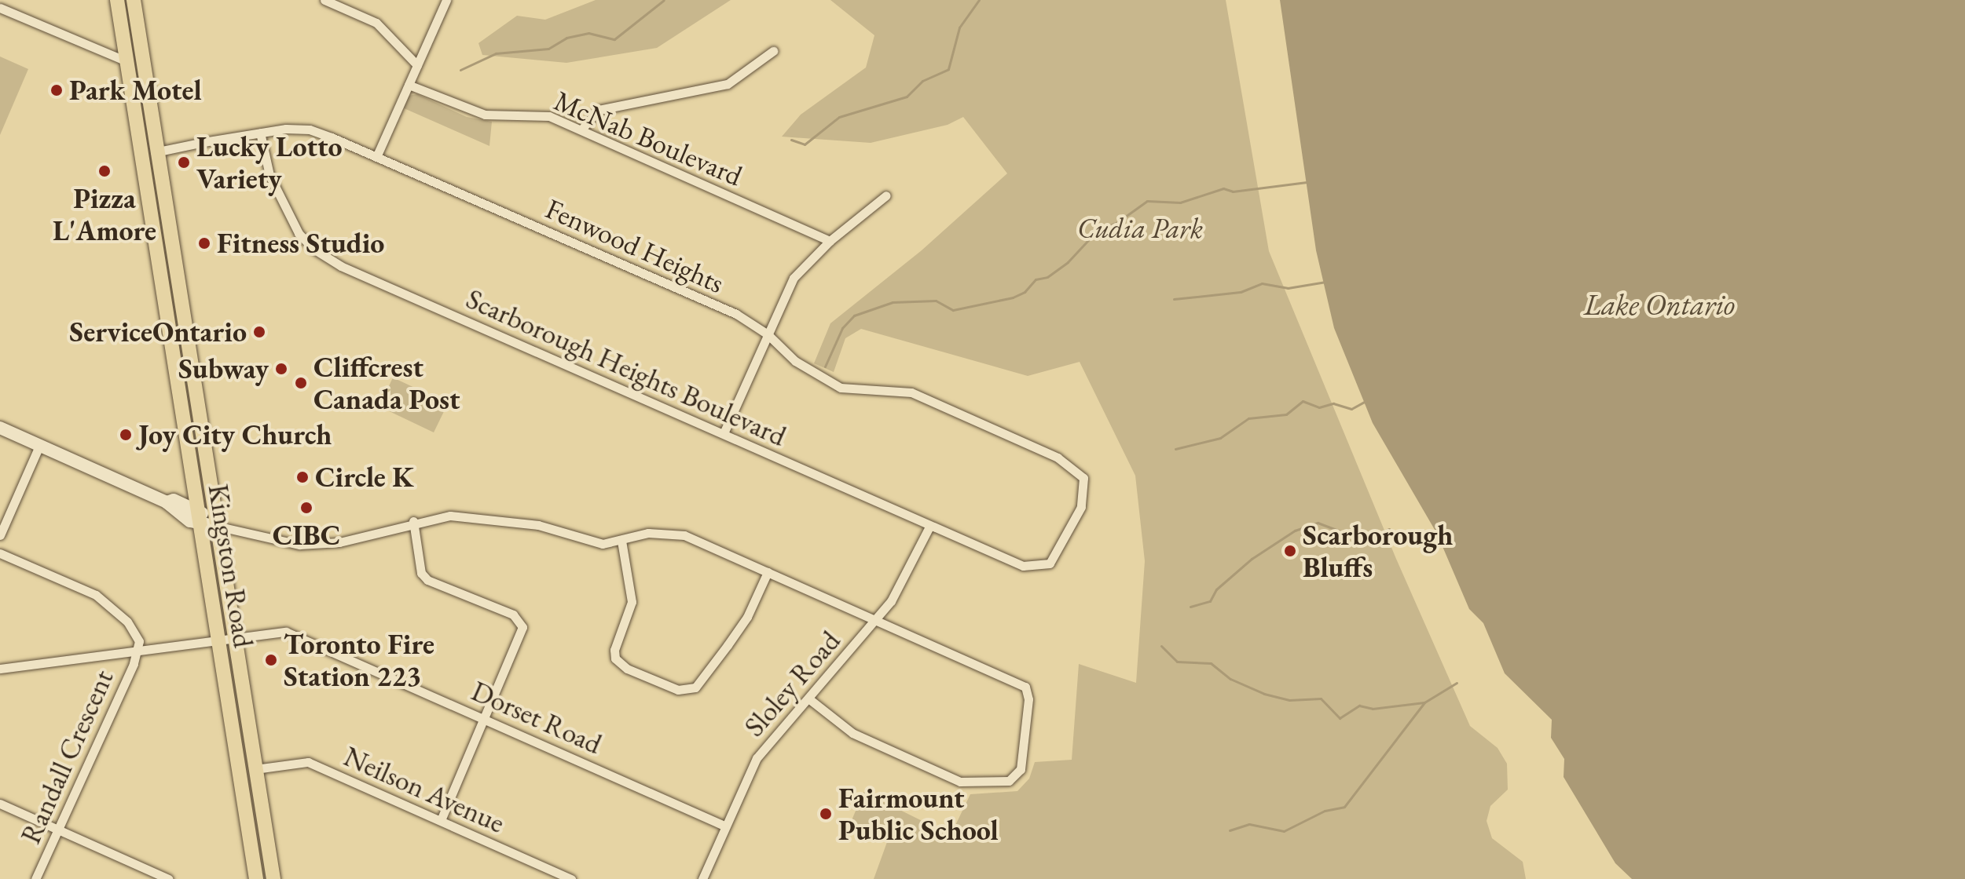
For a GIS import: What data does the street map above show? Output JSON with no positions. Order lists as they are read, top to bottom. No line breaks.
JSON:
{"streets":{"main road":["Kingston Road"],"street":["McNab Boulevard","Fenwood Heights","Scarborough Heights Boulevard","Sloley Road","Dorset Road","Randall Crescent","Neilson Avenue"]},"crossings":[["Fenwood Heights","Scarborough Heights Boulevard"],["Fenwood Heights","Kingston Road"],["Scarborough Heights Boulevard","Sloley Road"],["Kingston Road","Dorset Road"],["Kingston Road","Neilson Avenue"],["Sloley Road","Dorset Road"],["Dorset Road","Randall Crescent"]],"water":["Lake Ontario"],"parks":["Cudia Park"],"places":["Park Motel","Lucky Lotto Variety","Pizza L'Amore","Fitness Studio","ServiceOntario","Subway","Cliffcrest Canada Post","Joy City Church","Circle K","CIBC","Scarborough Bluffs","Toronto Fire Station 223","Fairmount Public School"]}
